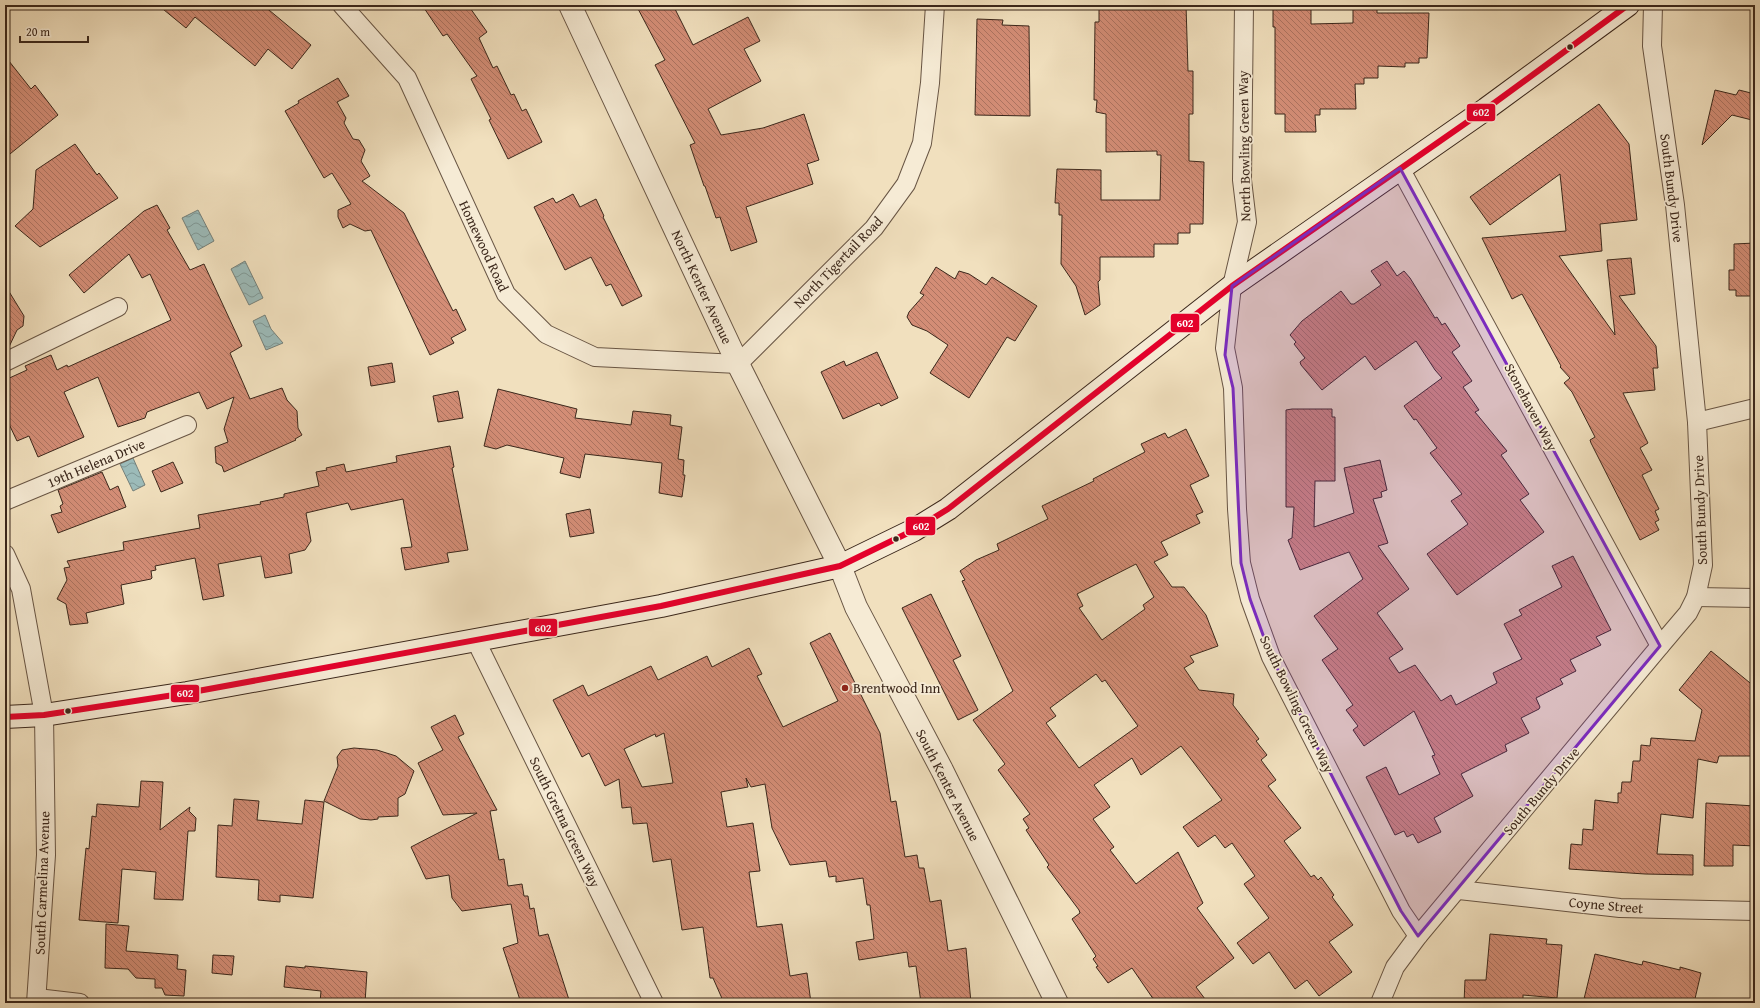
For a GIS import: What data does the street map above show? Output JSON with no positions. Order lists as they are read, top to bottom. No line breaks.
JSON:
{"streets":{"main road":["North Kenter Avenue","South Kenter Avenue"],"street":["North Bowling Green Way","South Bundy Drive","Homewood Road","North Tigertail Road","Stonehaven Way","19th Helena Drive","South Bowling Green Way","South Gretna Green Way","South Carmelina Avenue","Coyne Street"]},"crossings":[["North Bowling Green Way","South Bowling Green Way"],["South Bundy Drive","Stonehaven Way"],["South Bundy Drive","South Bowling Green Way"],["South Bundy Drive","Coyne Street"],["Homewood Road","North Tigertail Road"],["Homewood Road","North Kenter Avenue"],["North Tigertail Road","North Kenter Avenue"],["North Kenter Avenue","South Kenter Avenue"]],"places":["Brentwood Inn"],"lines":["transit line 602"],"scale_bar":"20 m"}
